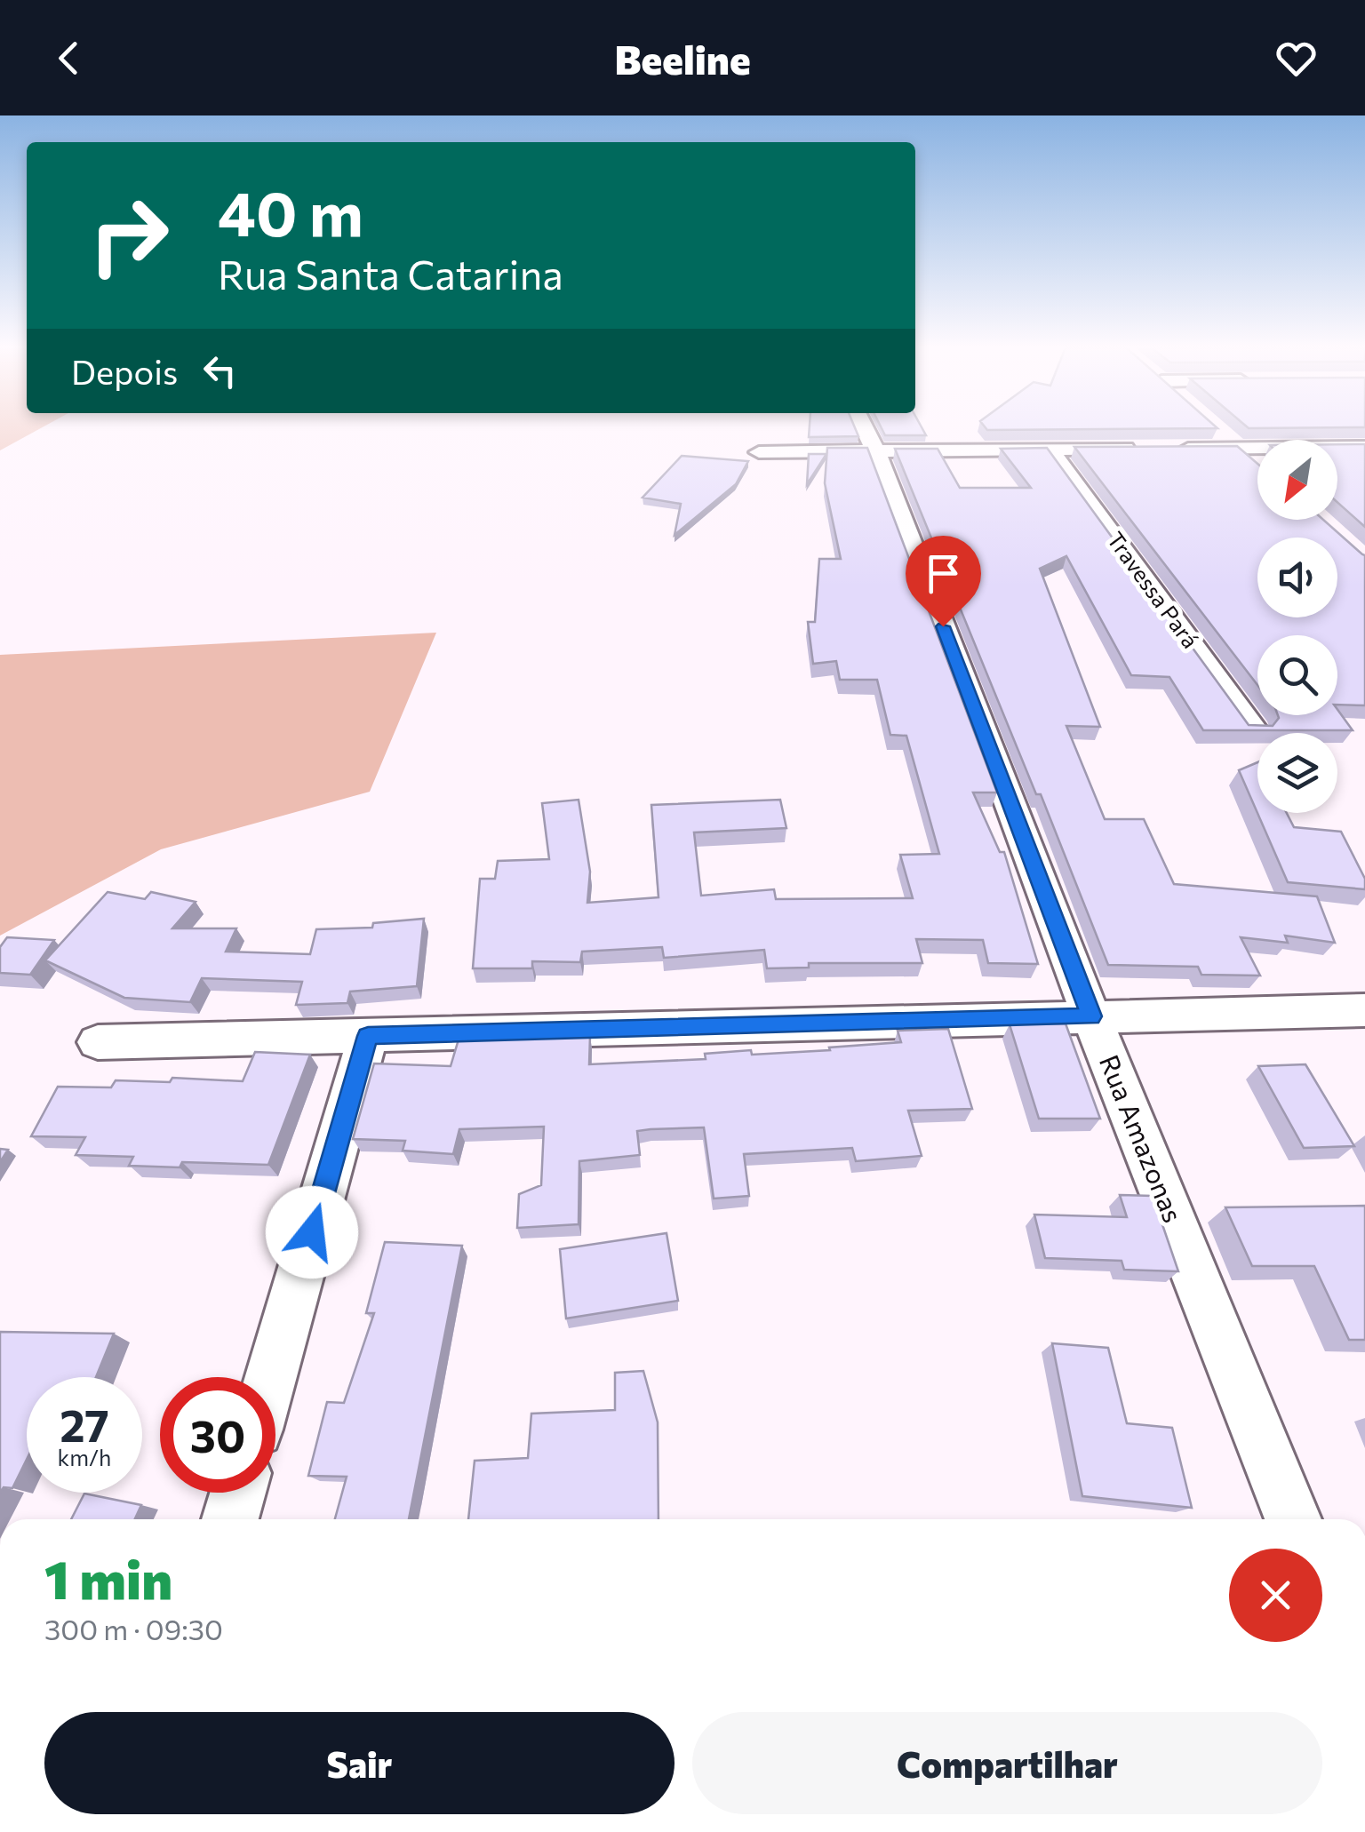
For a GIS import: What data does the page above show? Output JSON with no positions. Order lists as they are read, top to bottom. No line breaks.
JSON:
{"streets":{"street":["Travessa Pará","Rua Amazonas"]},"north":"bottom left","page":{"header":"Beeline","turn":["40 m","Rua Santa Catarina"],"then":"Depois","speed":"27 km/h","limit":"30","heading":["1 min","300 m · 09:30"],"buttons":["Sair","Compartilhar"]}}
